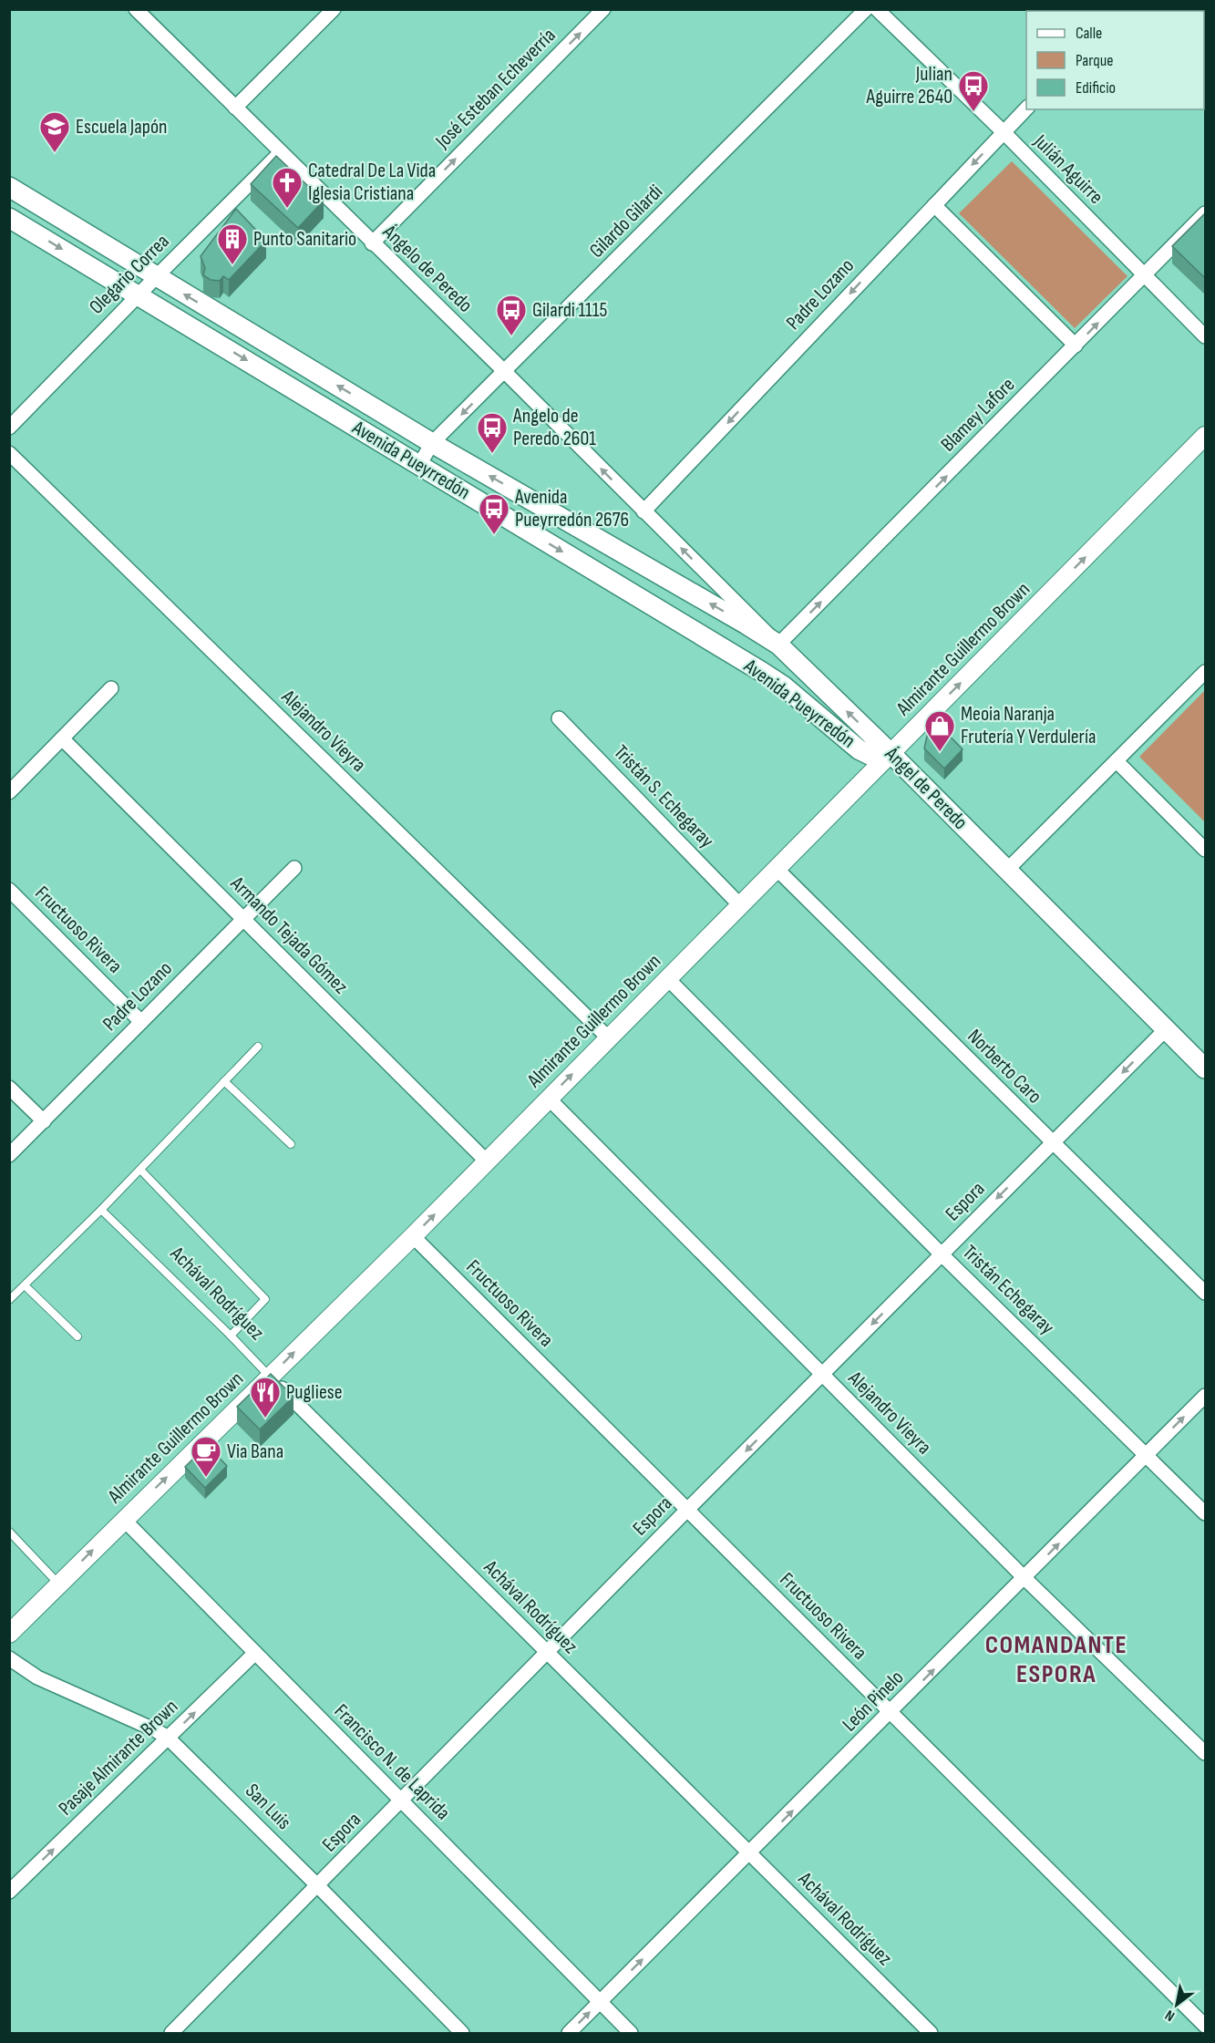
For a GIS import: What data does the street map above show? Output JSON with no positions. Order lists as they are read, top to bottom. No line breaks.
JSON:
{"streets":{"main road":["Avenida Pueyrredón","Ángel de Peredo"],"street":["José Esteban Echeverría","Julián Aguirre","Gilardo Gilardi","Ángelo de Peredo","Olegario Correa","Padre Lozano","Blamey Lafore","Almirante Guillermo Brown","Alejandro Vieyra","Tristán S. Echegaray","Fructuoso Rivera","Armando Tejada Gómez","Norberto Caro","Espora","Tristán Echegaray","Achával Rodríguez","León Pinelo","Pasaje Almirante Brown","Francisco N. de Laprida","San Luis"]},"crossings":[["José Esteban Echeverría","Ángelo de Peredo"],["Julián Aguirre","Padre Lozano"],["Julián Aguirre","Blamey Lafore"],["Gilardo Gilardi","Ángelo de Peredo"],["Gilardo Gilardi","Avenida Pueyrredón"],["Ángelo de Peredo","Olegario Correa"],["Ángelo de Peredo","Padre Lozano"],["Ángelo de Peredo","Ángel de Peredo"],["Olegario Correa","Avenida Pueyrredón"],["Padre Lozano","Ángel de Peredo"],["Padre Lozano","Fructuoso Rivera"],["Padre Lozano","Armando Tejada Gómez"],["Blamey Lafore","Avenida Pueyrredón"],["Blamey Lafore","Ángel de Peredo"],["Avenida Pueyrredón","Almirante Guillermo Brown"],["Avenida Pueyrredón","Ángel de Peredo"],["Almirante Guillermo Brown","Alejandro Vieyra"],["Almirante Guillermo Brown","Ángel de Peredo"],["Almirante Guillermo Brown","Tristán S. Echegaray"],["Almirante Guillermo Brown","Fructuoso Rivera"],["Almirante Guillermo Brown","Armando Tejada Gómez"],["Almirante Guillermo Brown","Norberto Caro"],["Almirante Guillermo Brown","Tristán Echegaray"],["Almirante Guillermo Brown","Achával Rodríguez"],["Almirante Guillermo Brown","Francisco N. de Laprida"],["Alejandro Vieyra","Espora"],["Alejandro Vieyra","León Pinelo"],["Ángel de Peredo","Espora"],["Fructuoso Rivera","Espora"],["Fructuoso Rivera","León Pinelo"],["Norberto Caro","Espora"],["Espora","Tristán Echegaray"],["Espora","Achával Rodríguez"],["Espora","Francisco N. de Laprida"],["Espora","San Luis"],["Tristán Echegaray","León Pinelo"],["Achával Rodríguez","León Pinelo"],["León Pinelo","Francisco N. de Laprida"],["Pasaje Almirante Brown","Francisco N. de Laprida"],["Pasaje Almirante Brown","San Luis"]],"one_way":["José Esteban Echeverría","Padre Lozano","Blamey Lafore","Almirante Guillermo Brown","Ángel de Peredo","Espora","León Pinelo","Pasaje Almirante Brown"],"districts":["COMANDANTE ESPORA"],"places":{"bus stop":["Julian Aguirre 2640","Gilardi 1115","Angelo de Peredo 2601","Avenida Pueyrredón 2676"],"school or university":["Escuela Japón"],"church":["Catedral De La Vida Iglesia Cristiana"],"building":["Punto Sanitario"],"shop":["Meoia Naranja Frutería Y Verdulería"],"restaurant":["Pugliese"],"cafe":["Via Bana"]},"legend":["Calle","Parque","Edificio"],"north":"bottom left"}
